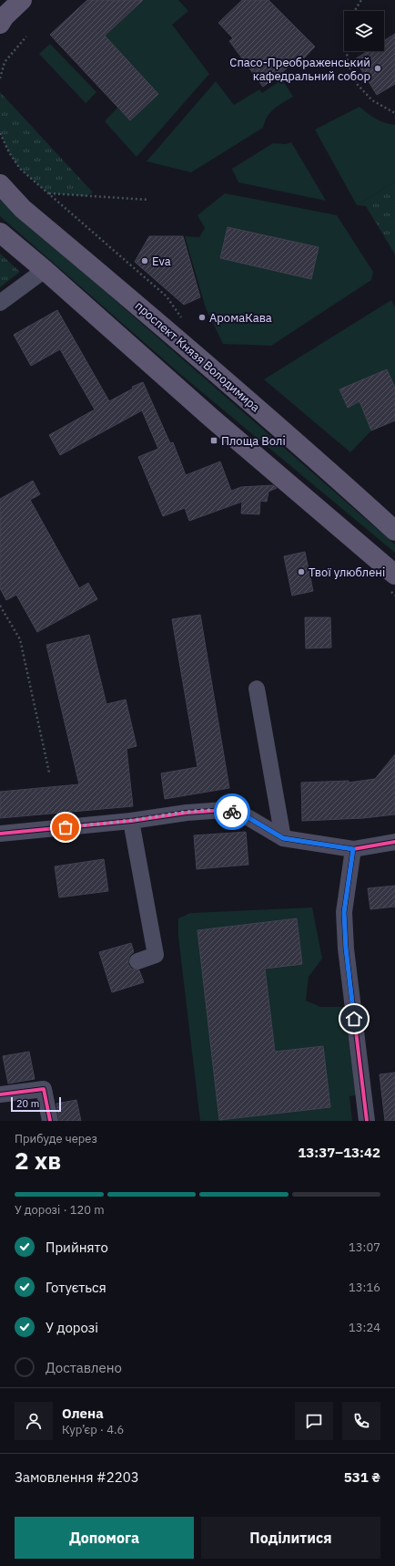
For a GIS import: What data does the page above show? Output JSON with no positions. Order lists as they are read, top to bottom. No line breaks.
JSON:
{"streets":{"main road":["проспект Князя Володимира"]},"places":{"other":["Спасо-Преображенський кафедральний собор","Eva","АромаКава","Твої улюблені"],"transit":["Площа Волі"]},"scale_bar":"20 m","page":{"scale":"20 m","heading":["2 хв","Прибуде через","13:37–13:42"],"panel":["Олена","Кур’єр · 4.6","Замовлення #2203","531 ₴"],"bar":"У дорозі · 120 m","list":[["Прийнято","13:07"],["Готується","13:16"],["У дорозі","13:24"],"Доставлено"],"buttons":["Допомога","Поділитися"]}}
